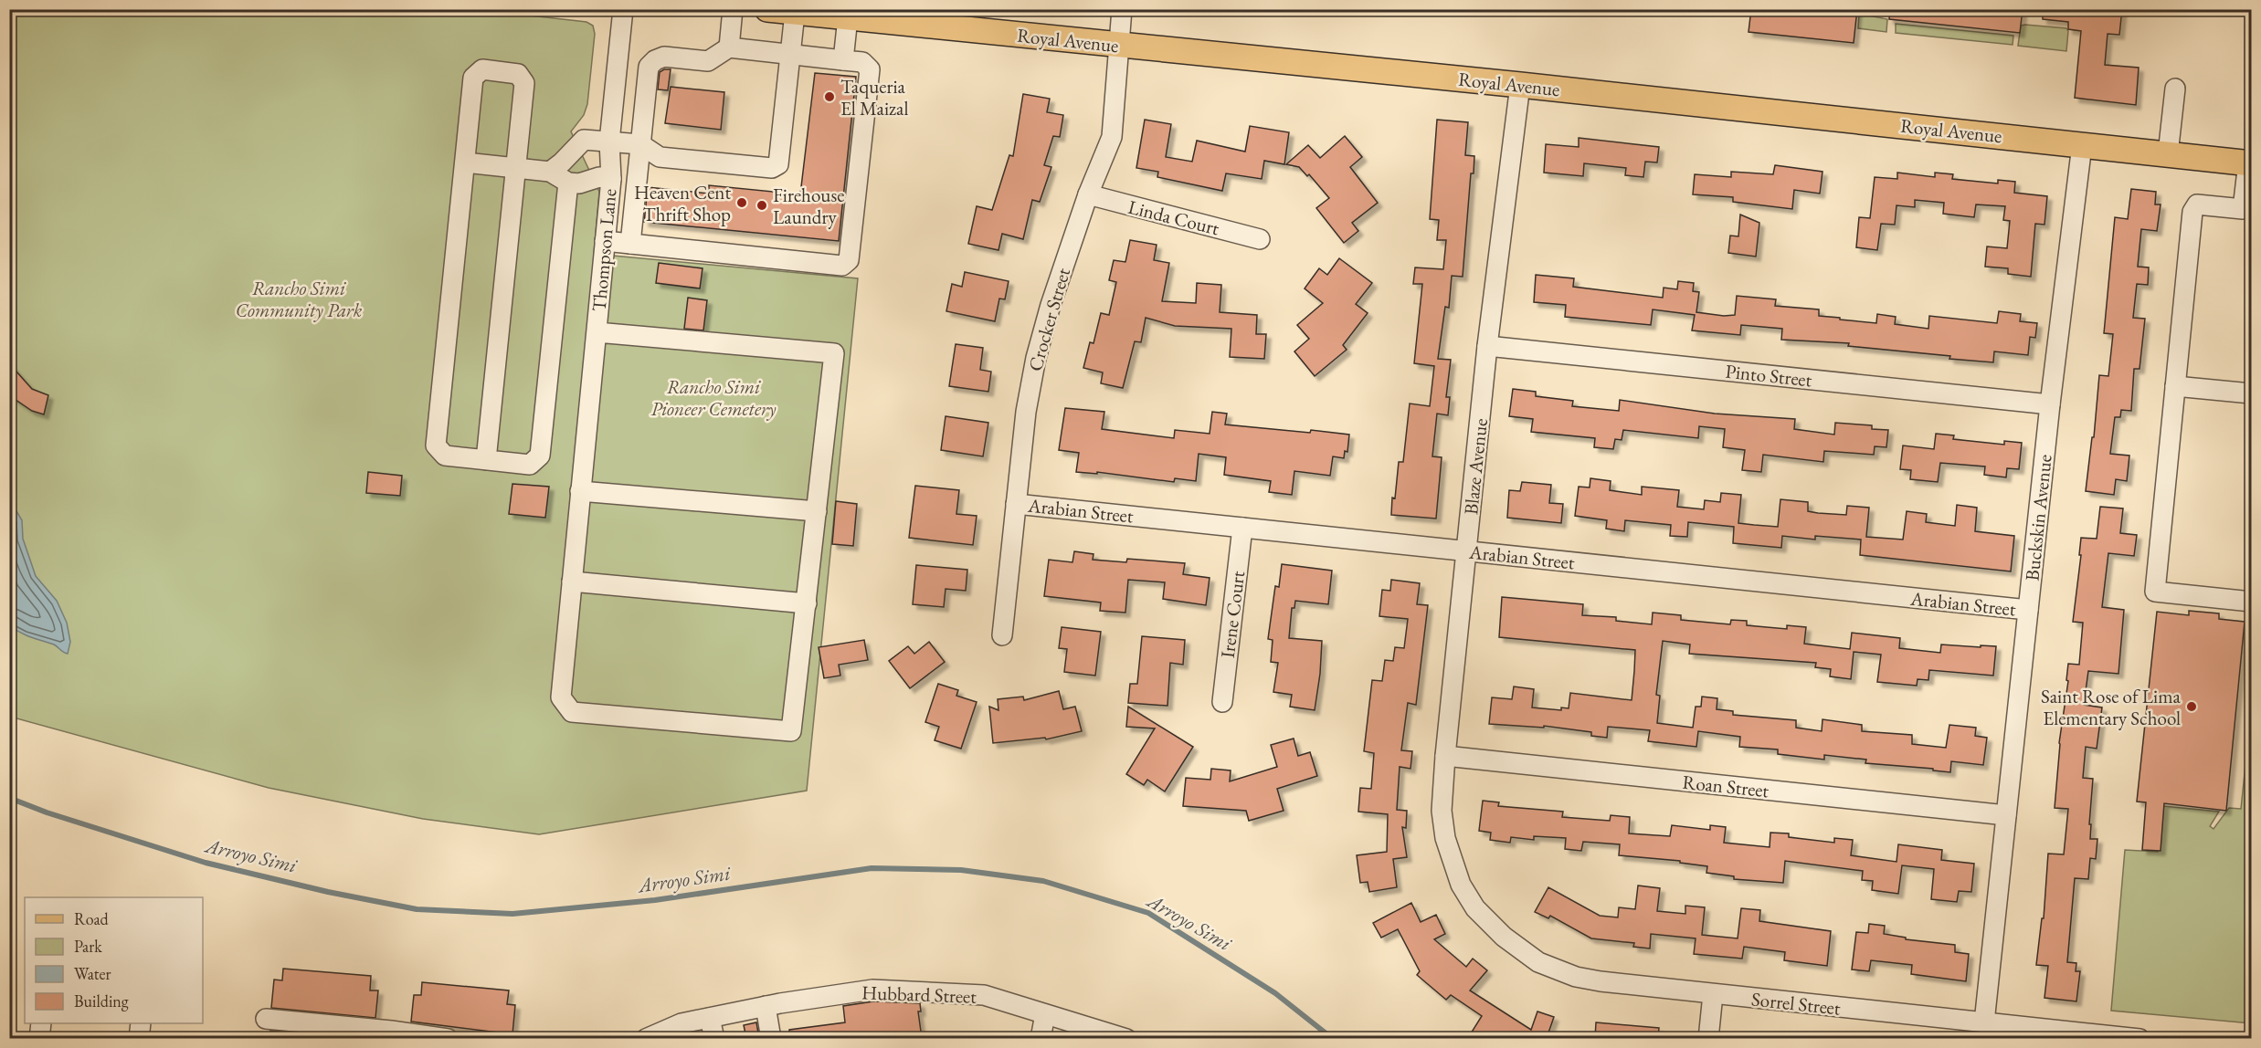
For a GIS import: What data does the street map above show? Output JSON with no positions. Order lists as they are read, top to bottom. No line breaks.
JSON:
{"streets":{"main road":["Royal Avenue"],"street":["Linda Court","Thompson Lane","Crocker Street","Pinto Street","Blaze Avenue","Arabian Street","Buckskin Avenue","Irene Court","Roan Street","Hubbard Street","Sorrel Street"]},"crossings":[["Royal Avenue","Crocker Street"],["Royal Avenue","Blaze Avenue"],["Royal Avenue","Buckskin Avenue"],["Linda Court","Crocker Street"],["Crocker Street","Arabian Street"],["Pinto Street","Blaze Avenue"],["Pinto Street","Buckskin Avenue"],["Blaze Avenue","Arabian Street"],["Blaze Avenue","Roan Street"],["Blaze Avenue","Sorrel Street"],["Arabian Street","Buckskin Avenue"],["Arabian Street","Irene Court"],["Buckskin Avenue","Roan Street"],["Buckskin Avenue","Sorrel Street"]],"water":["Arroyo Simi"],"parks":["Rancho Simi Community Park","Rancho Simi Pioneer Cemetery"],"places":["Taqueria El Maizal","Heaven Cent Thrift Shop","Firehouse Laundry","Saint Rose of Lima Elementary School"],"legend":["Road","Park","Water","Building"]}
